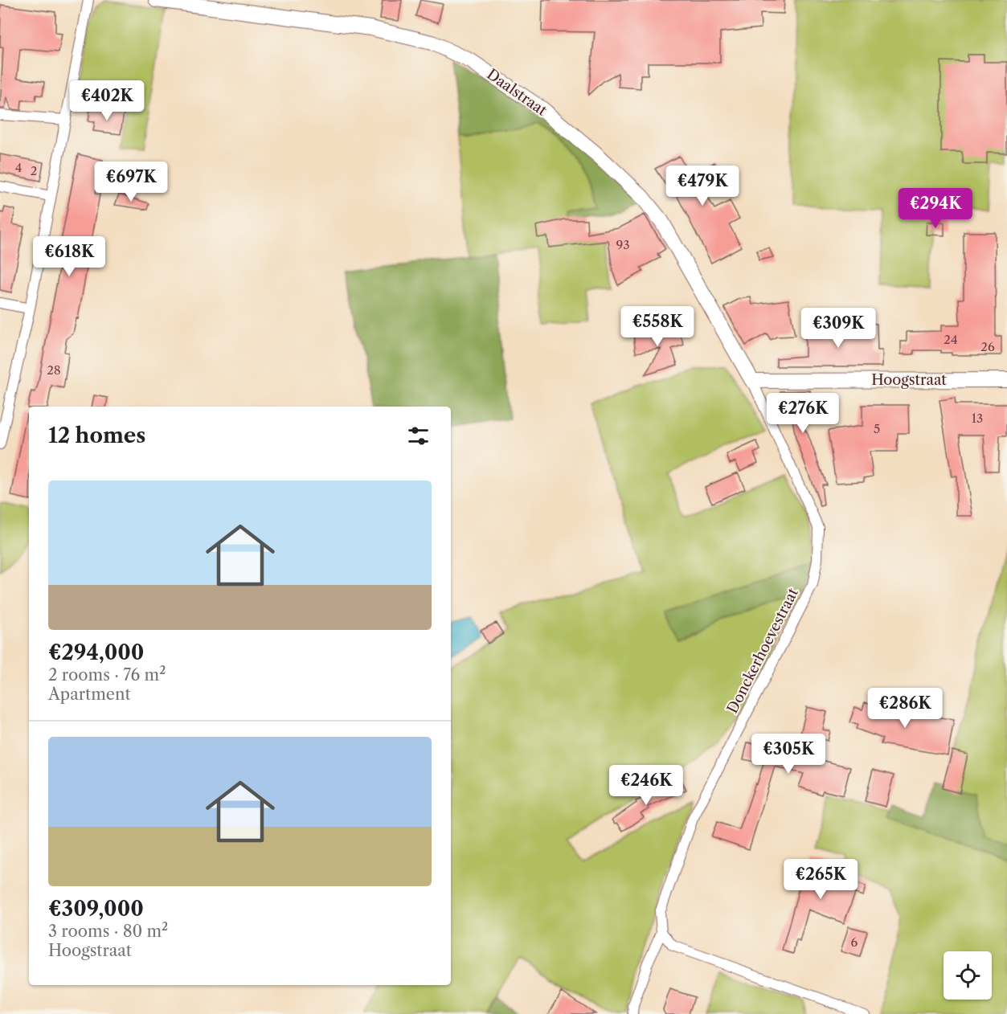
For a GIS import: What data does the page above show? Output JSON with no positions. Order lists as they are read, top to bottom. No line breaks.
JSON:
{"streets":{"street":["Daalstraat","Hoogstraat","Donckerhoevestraat"]},"crossings":[["Daalstraat","Hoogstraat"],["Daalstraat","Donckerhoevestraat"],["Hoogstraat","Donckerhoevestraat"]],"house_numbers":["4","2","93","24","26","28","13","5","6"],"page":{"price":["€402K","€697K","€479K","€294K","€618K","€558K","€309K","€276K","€286K","€305K","€246K","€265K"],"heading":"12 homes","list":[{"name":"€294,000","note":"2 rooms · 76 m² · Apartment"},{"name":"€309,000","note":"3 rooms · 80 m² · Hoogstraat"}]}}
